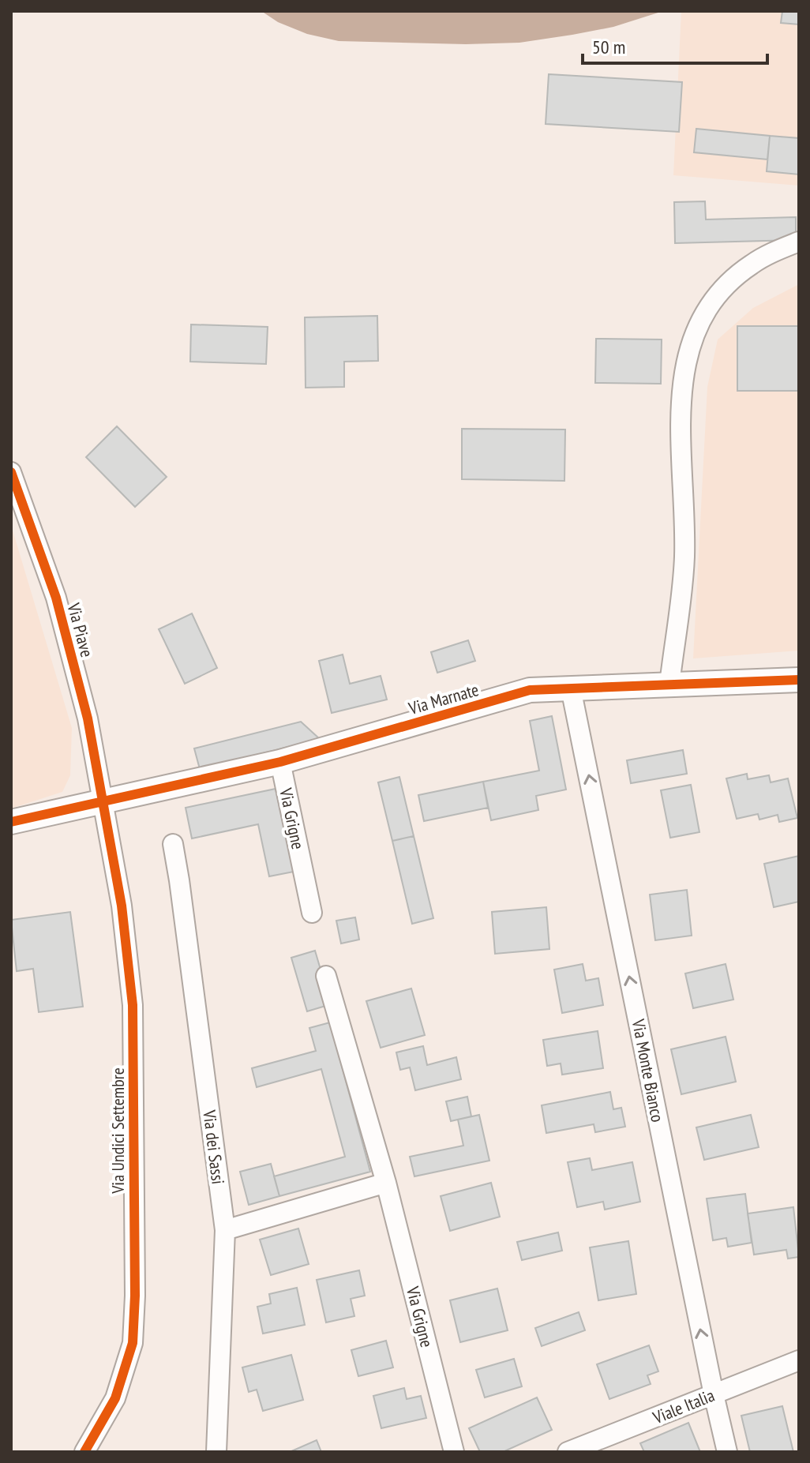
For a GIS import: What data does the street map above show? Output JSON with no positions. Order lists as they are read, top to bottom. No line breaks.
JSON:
{"streets":{"street":["Via Piave","Via Marnate","Via Grigne","Via Monte Bianco","Via Undici Settembre","Via dei Sassi","Viale Italia"]},"crossings":[["Via Piave","Via Marnate"],["Via Piave","Via Undici Settembre"],["Via Marnate","Via Grigne"],["Via Marnate","Via Monte Bianco"],["Via Marnate","Via Undici Settembre"],["Via Monte Bianco","Viale Italia"]],"one_way":["Via Monte Bianco"],"scale_bar":"50 m"}
